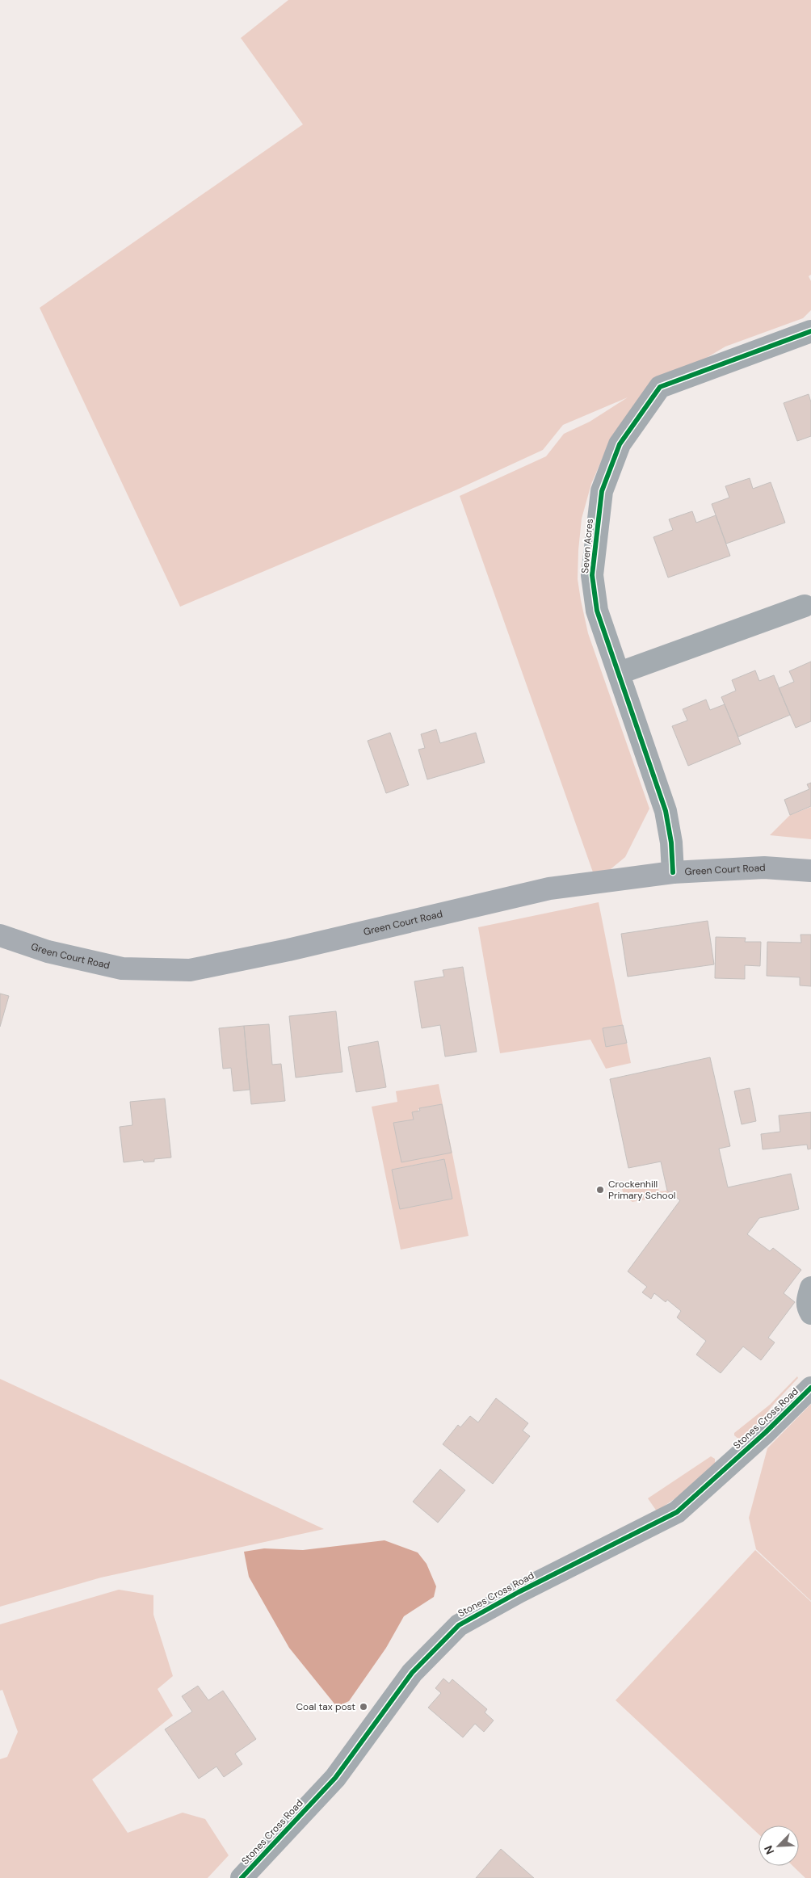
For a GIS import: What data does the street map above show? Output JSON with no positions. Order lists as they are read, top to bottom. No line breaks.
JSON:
{"streets":{"main road":["Green Court Road"],"street":["Seven Acres","Stones Cross Road"]},"crossings":[["Seven Acres","Green Court Road"]],"places":["Crockenhill Primary School","Coal tax post"],"north":"bottom left"}
